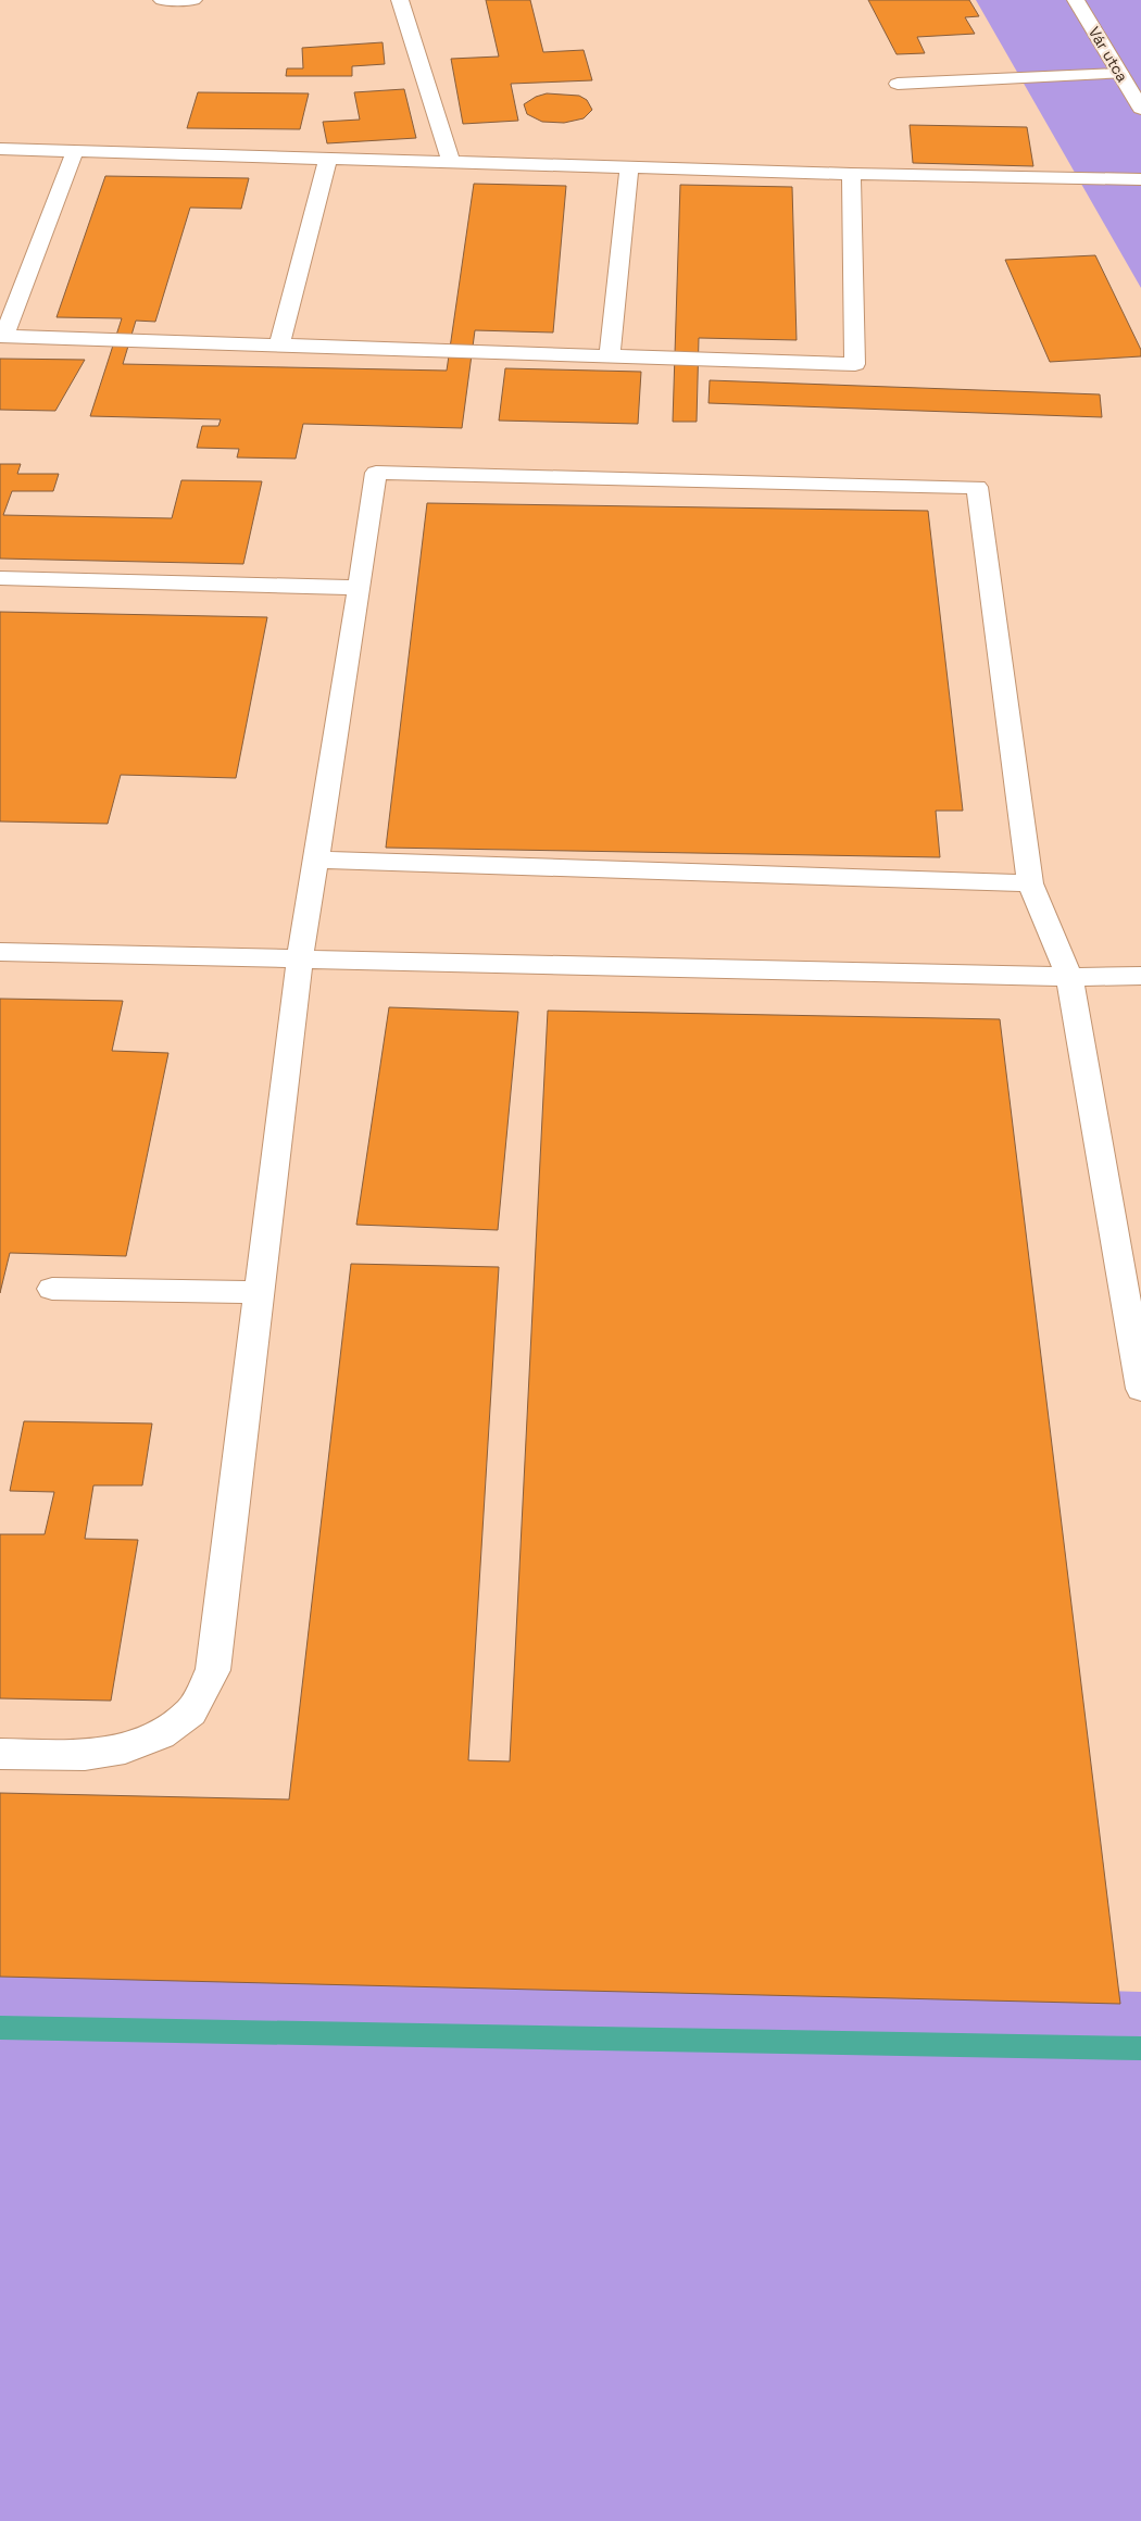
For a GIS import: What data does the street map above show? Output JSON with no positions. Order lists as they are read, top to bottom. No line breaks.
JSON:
{"streets":{"main road":["Vár utca"]}}
